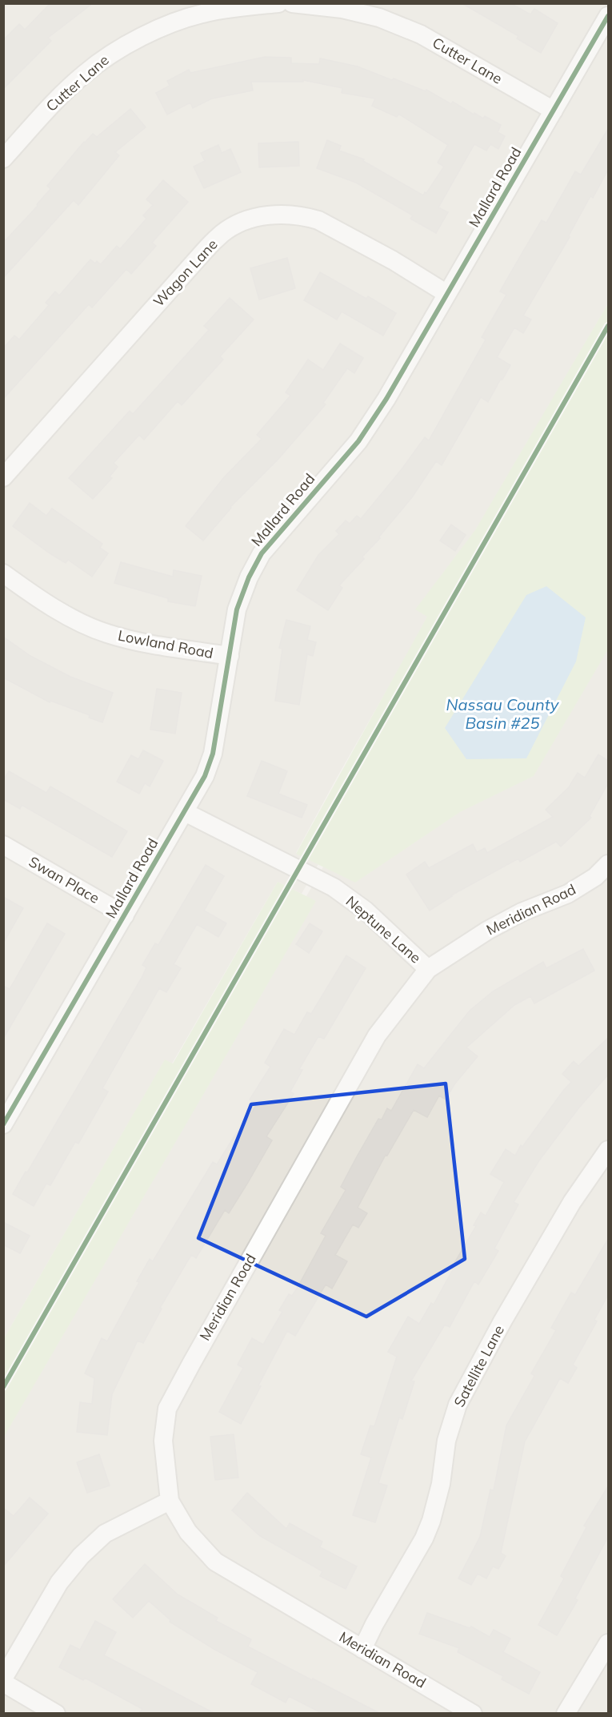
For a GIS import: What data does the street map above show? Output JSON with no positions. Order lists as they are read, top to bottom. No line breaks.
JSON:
{"streets":{"street":["Cutter Lane","Mallard Road","Wagon Lane","Lowland Road","Swan Place","Meridian Road","Neptune Lane","Satellite Lane"]},"crossings":[["Cutter Lane","Mallard Road"],["Mallard Road","Wagon Lane"],["Mallard Road","Lowland Road"],["Mallard Road","Swan Place"],["Mallard Road","Neptune Lane"],["Meridian Road","Neptune Lane"],["Meridian Road","Satellite Lane"]],"water":["Nassau County Basin #25"]}
